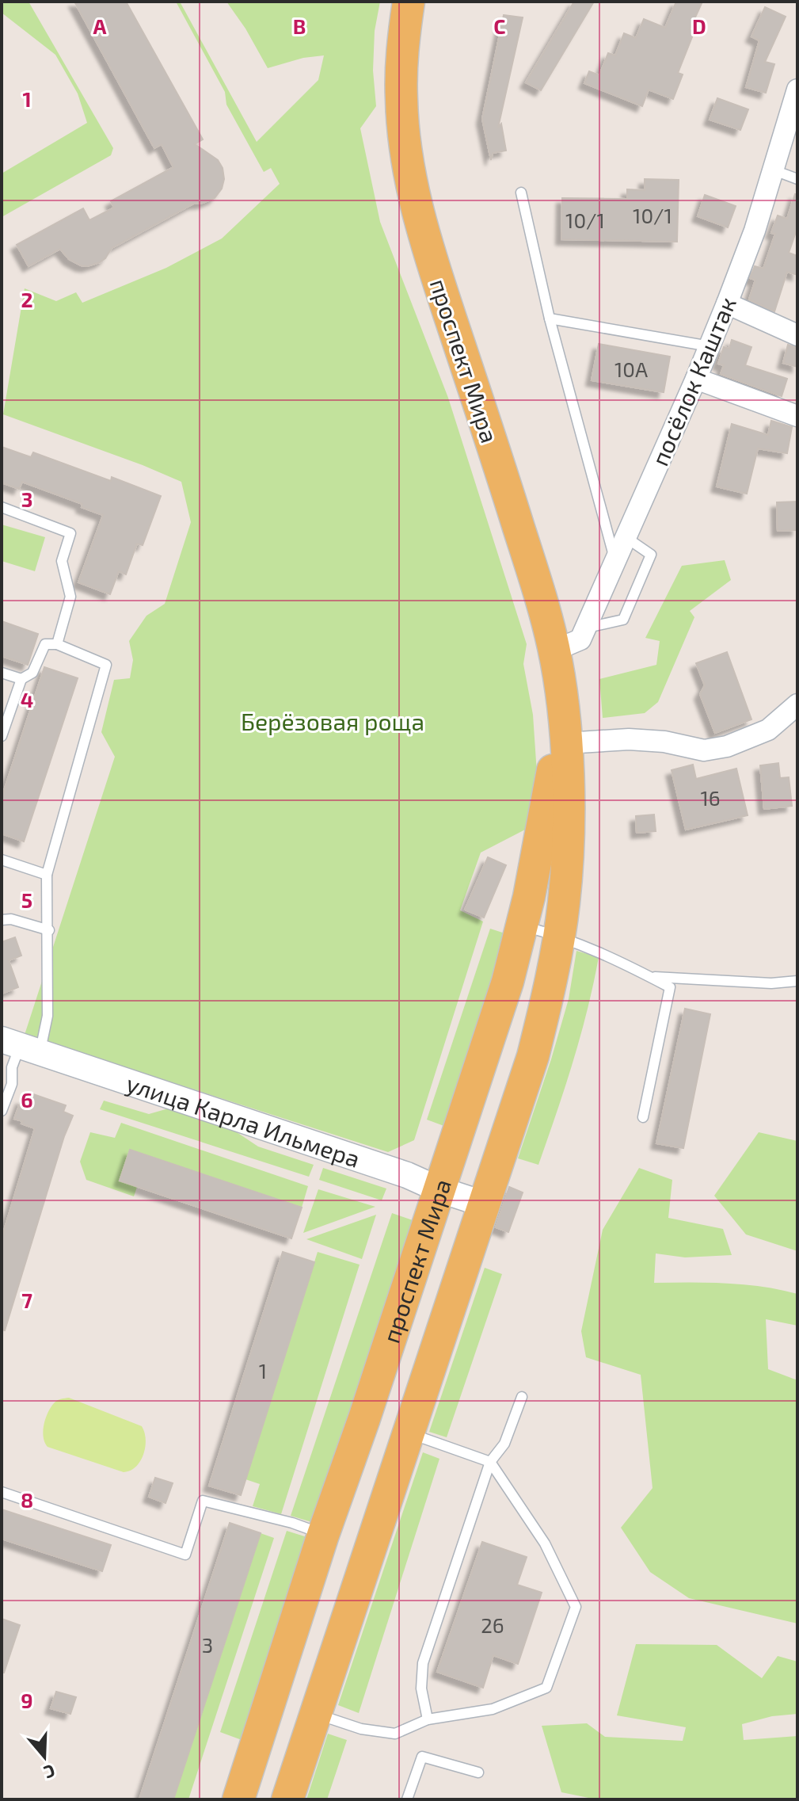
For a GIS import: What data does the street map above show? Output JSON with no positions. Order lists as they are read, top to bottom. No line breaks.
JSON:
{"streets":{"main road":["проспект Мира"],"street":["посёлок Каштак","улица Карла Ильмера"]},"crossings":[["проспект Мира","посёлок Каштак"],["проспект Мира","улица Карла Ильмера"]],"parks":["Берёзовая роща"],"house_numbers":["10/1","10/1","10А","16","1","26","3"],"north":"bottom","grid":{"columns":["A","B","C","D"],"rows":["1","2","3","4","5","6","7","8","9"]}}
